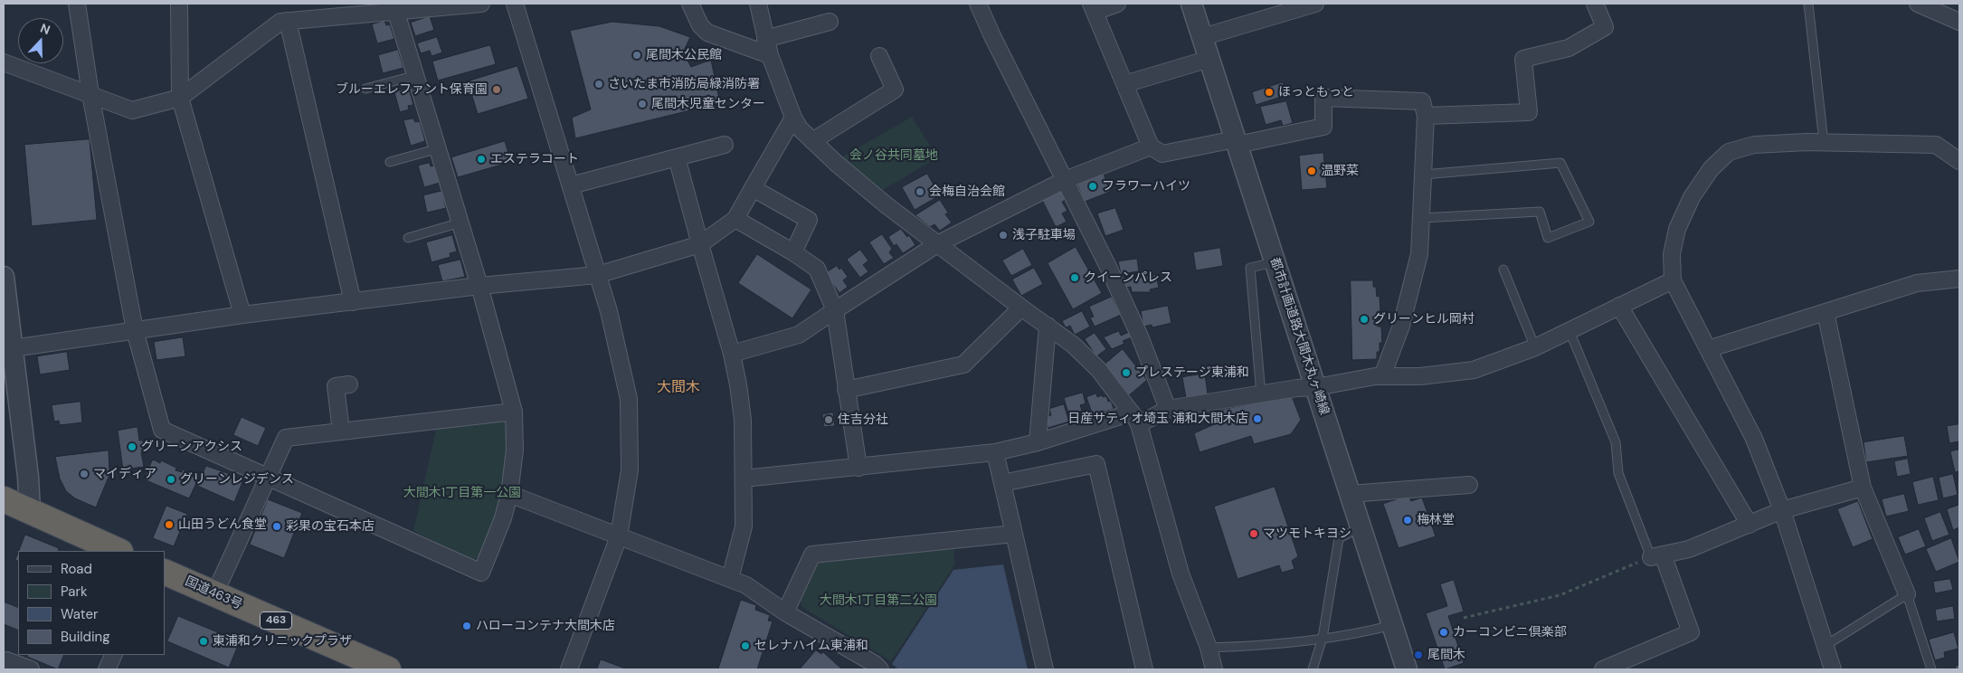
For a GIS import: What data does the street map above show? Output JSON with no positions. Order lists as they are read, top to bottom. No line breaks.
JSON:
{"streets":{"highway":["国道463号","463"],"street":["都市計画道路大間木丸ヶ崎線"]},"districts":["大間木"],"parks":["会ノ谷共同墓地","大間木1丁目第一公園","大間木1丁目第二公園"],"places":["尾間木公民館","さいたま市消防局緑消防署","ブルーエレファント保育園","ほっともっと","尾間木児童センター","エステラコート","温野菜","フラワーハイツ","会梅自治会館","浅子駐車場","クイーンパレス","グリーンヒル岡村","プレステージ東浦和","日産サティオ埼玉 浦和大間木店","住吉分社","グリーンアクシス","マイディア","グリーンレジデンス","梅林堂","山田うどん食堂","彩果の宝石本店","マツモトキヨシ","ハローコンテナ大間木店","カーコンビニ倶楽部","東浦和クリニックプラザ","セレナハイム東浦和","尾間木"],"legend":["Road","Park","Water","Building"],"north":"top"}
